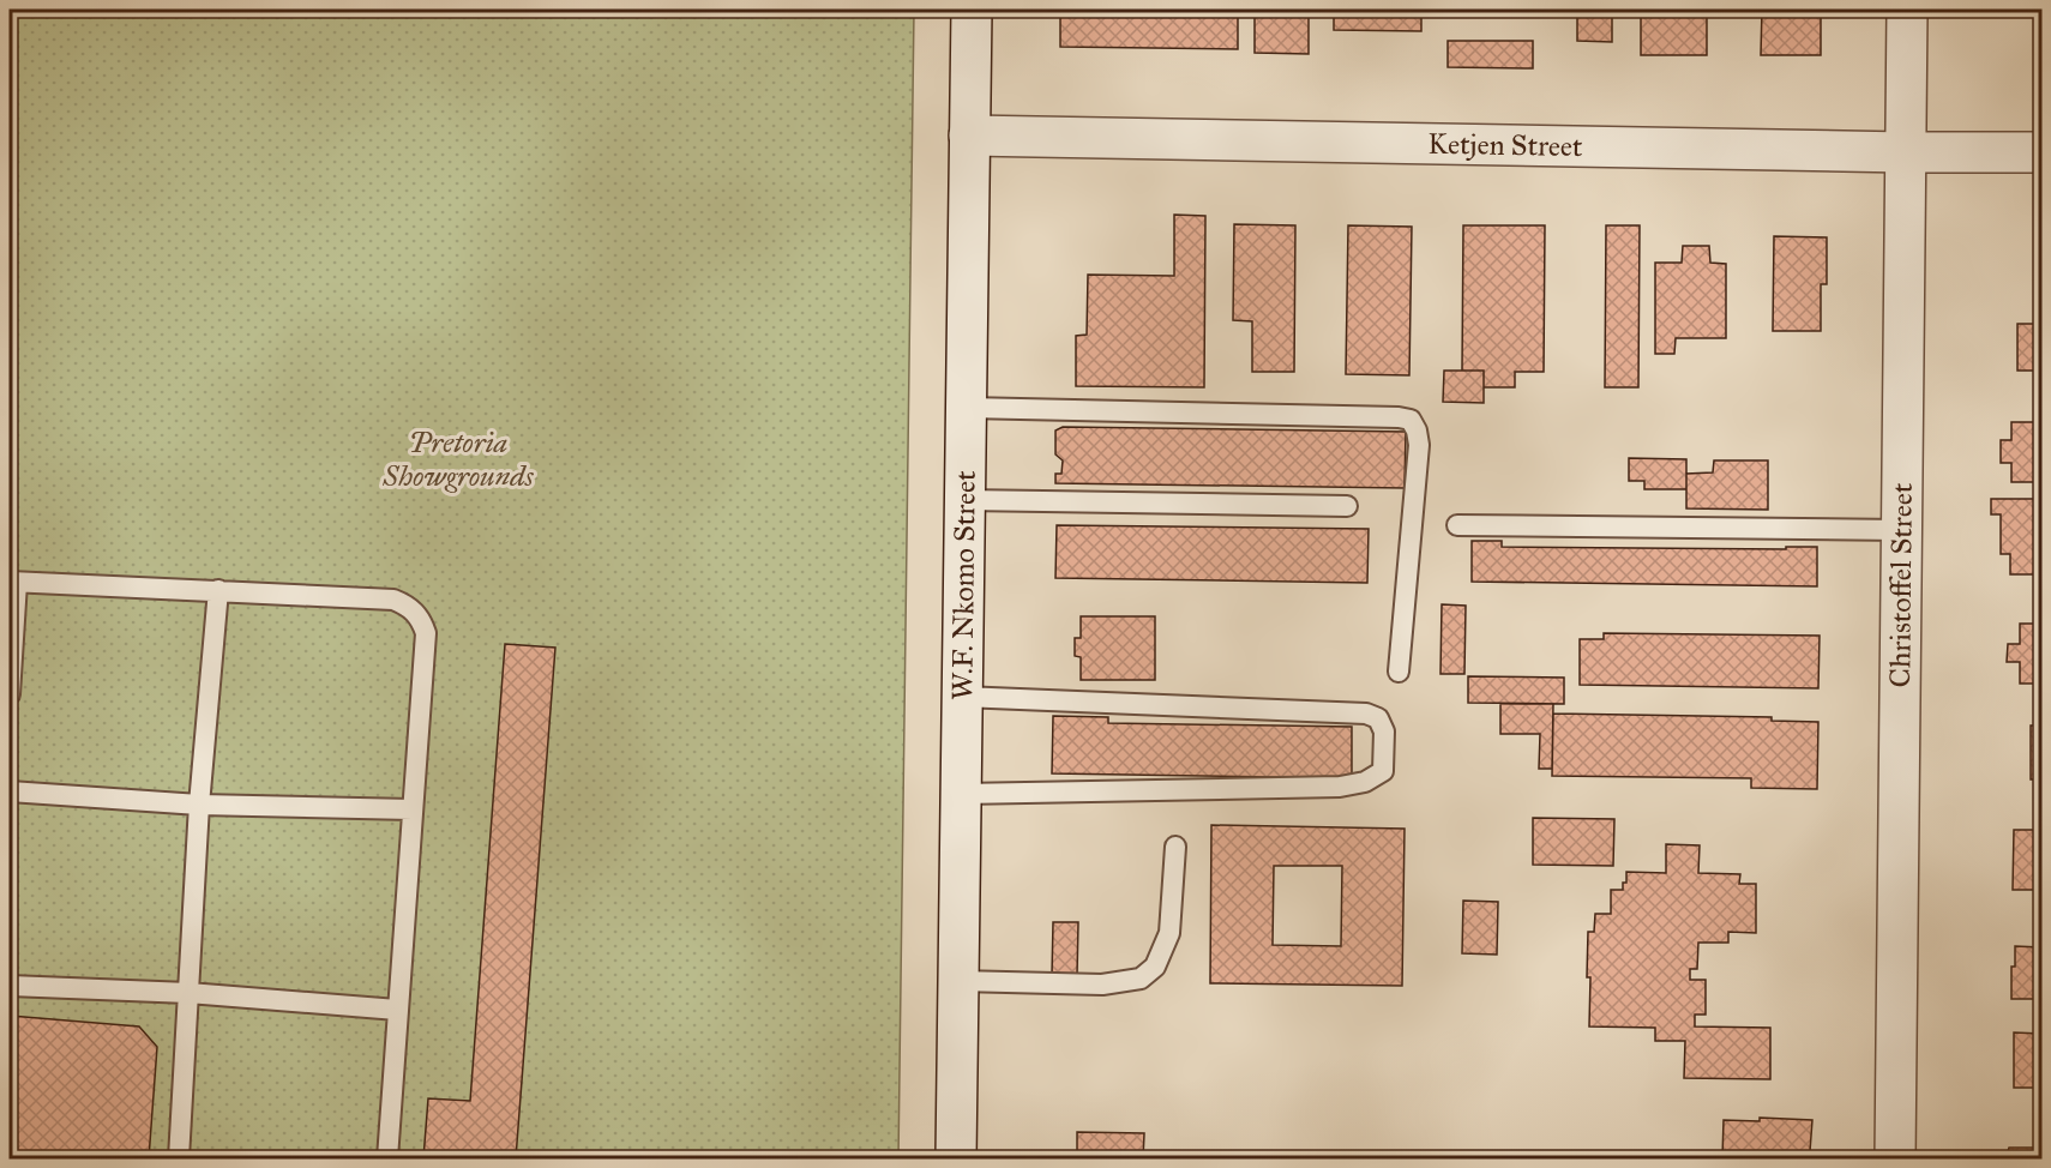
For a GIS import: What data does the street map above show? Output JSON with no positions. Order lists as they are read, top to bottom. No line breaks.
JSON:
{"streets":{"street":["Ketjen Street","W.F. Nkomo Street","Christoffel Street"]},"crossings":[["Ketjen Street","W.F. Nkomo Street"],["Ketjen Street","Christoffel Street"]],"parks":["Pretoria Showgrounds"]}
